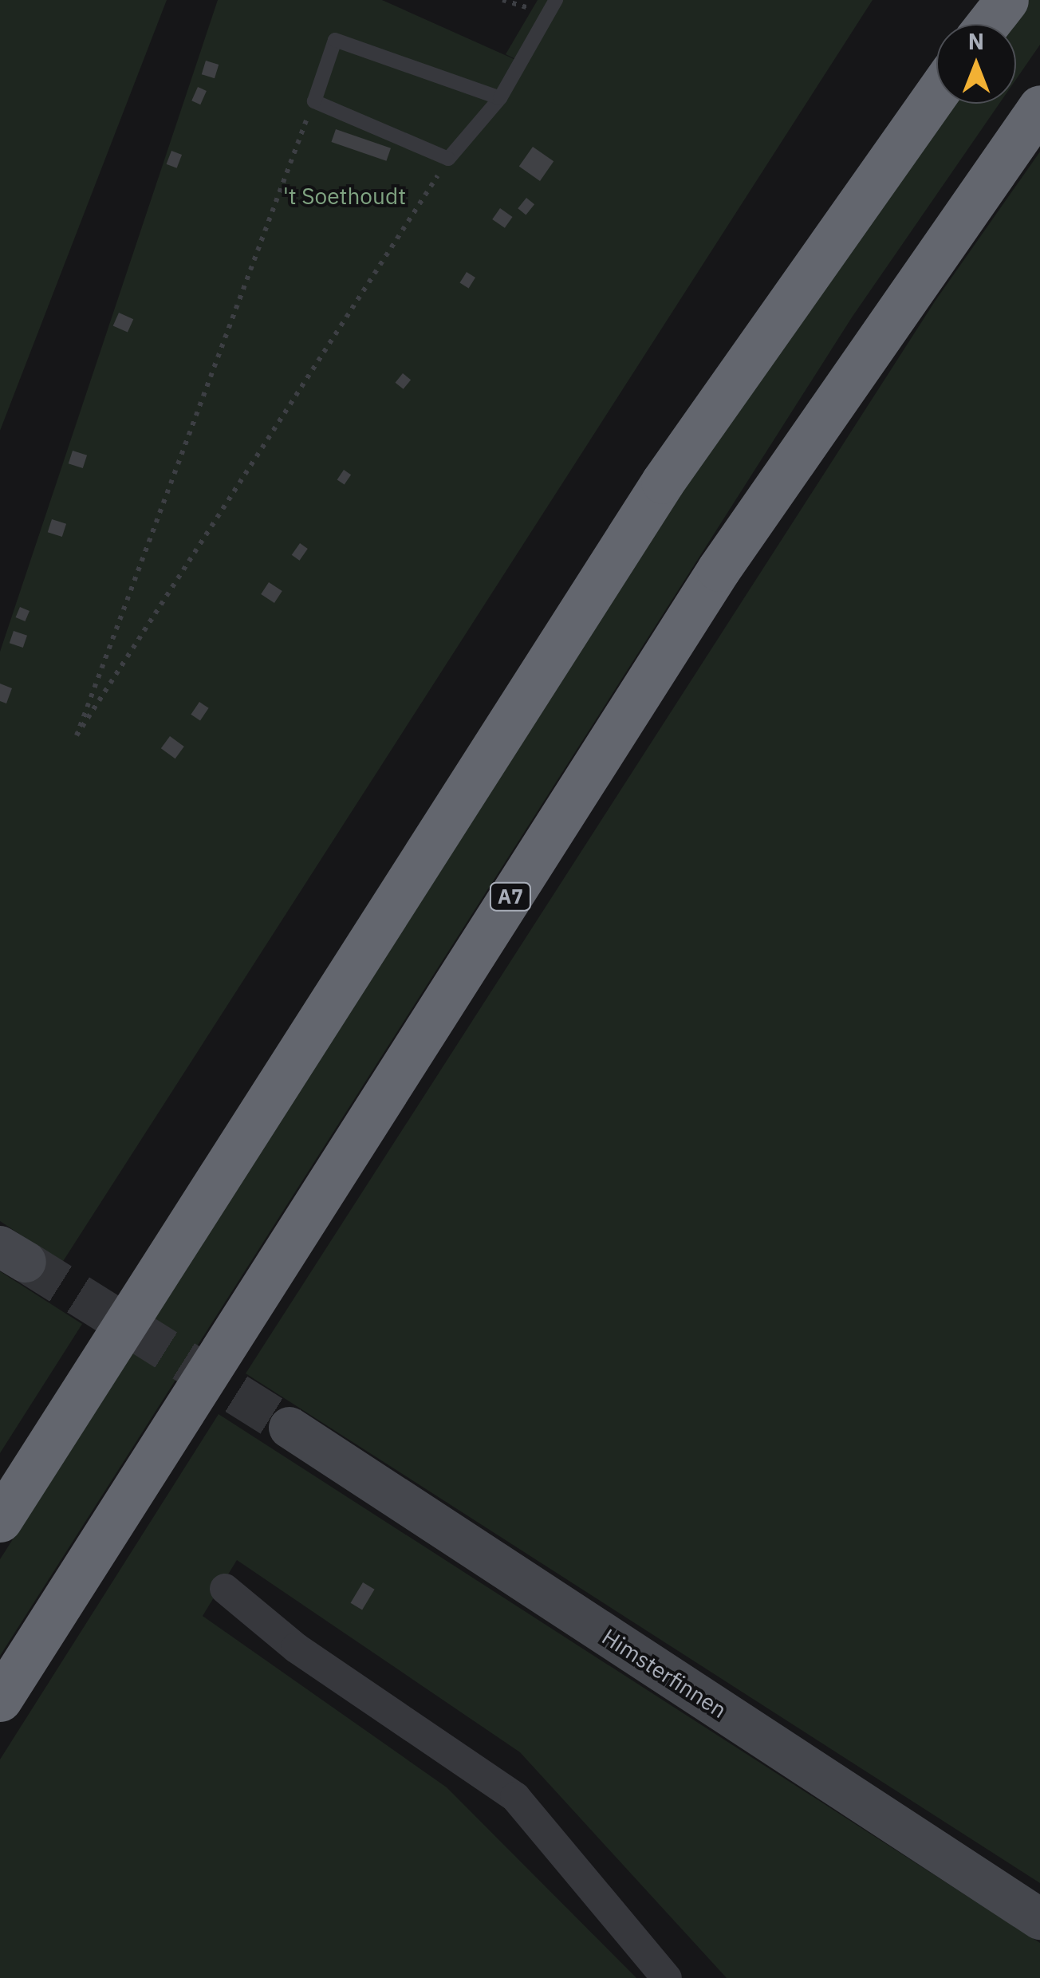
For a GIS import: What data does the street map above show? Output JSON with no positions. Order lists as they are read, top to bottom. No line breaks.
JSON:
{"streets":{"highway":["A7"],"street":["Himsterfinnen"]},"parks":["'t Soethoudt"],"north":"top"}
